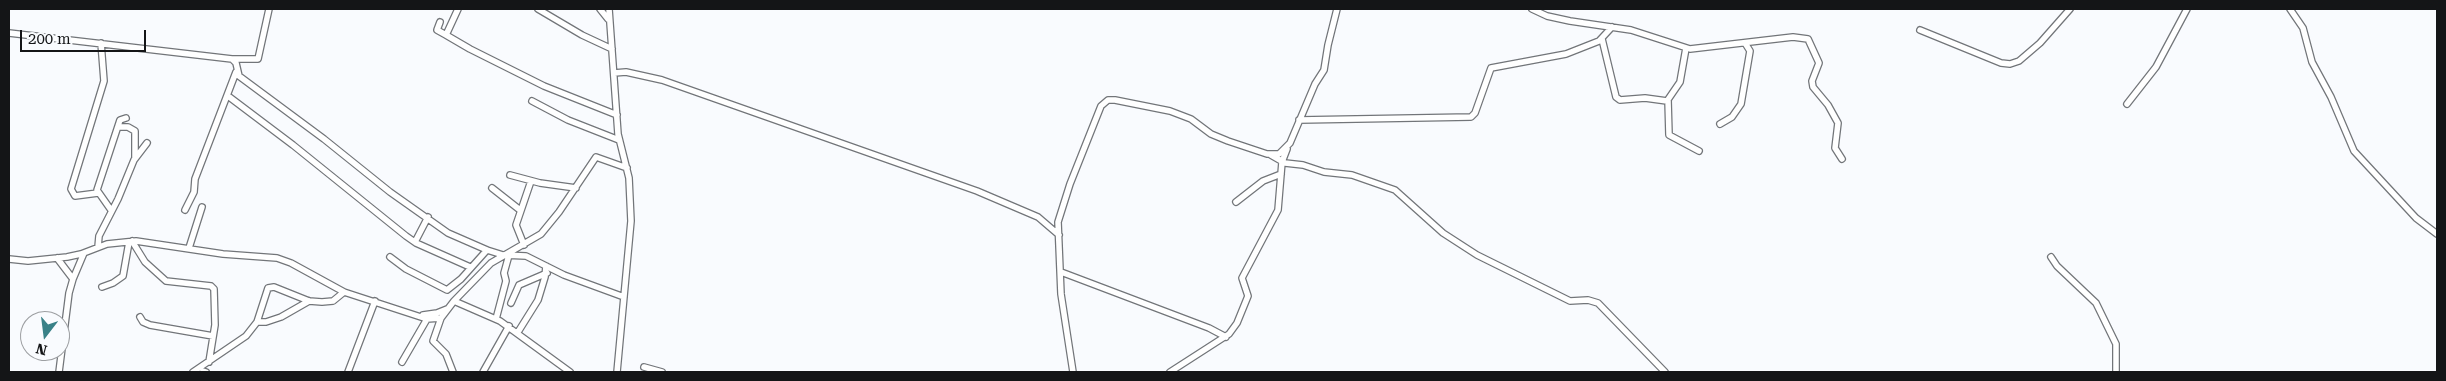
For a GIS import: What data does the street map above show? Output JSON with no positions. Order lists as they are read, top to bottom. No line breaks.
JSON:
{"scale_bar":"200 m","north":"bottom"}
